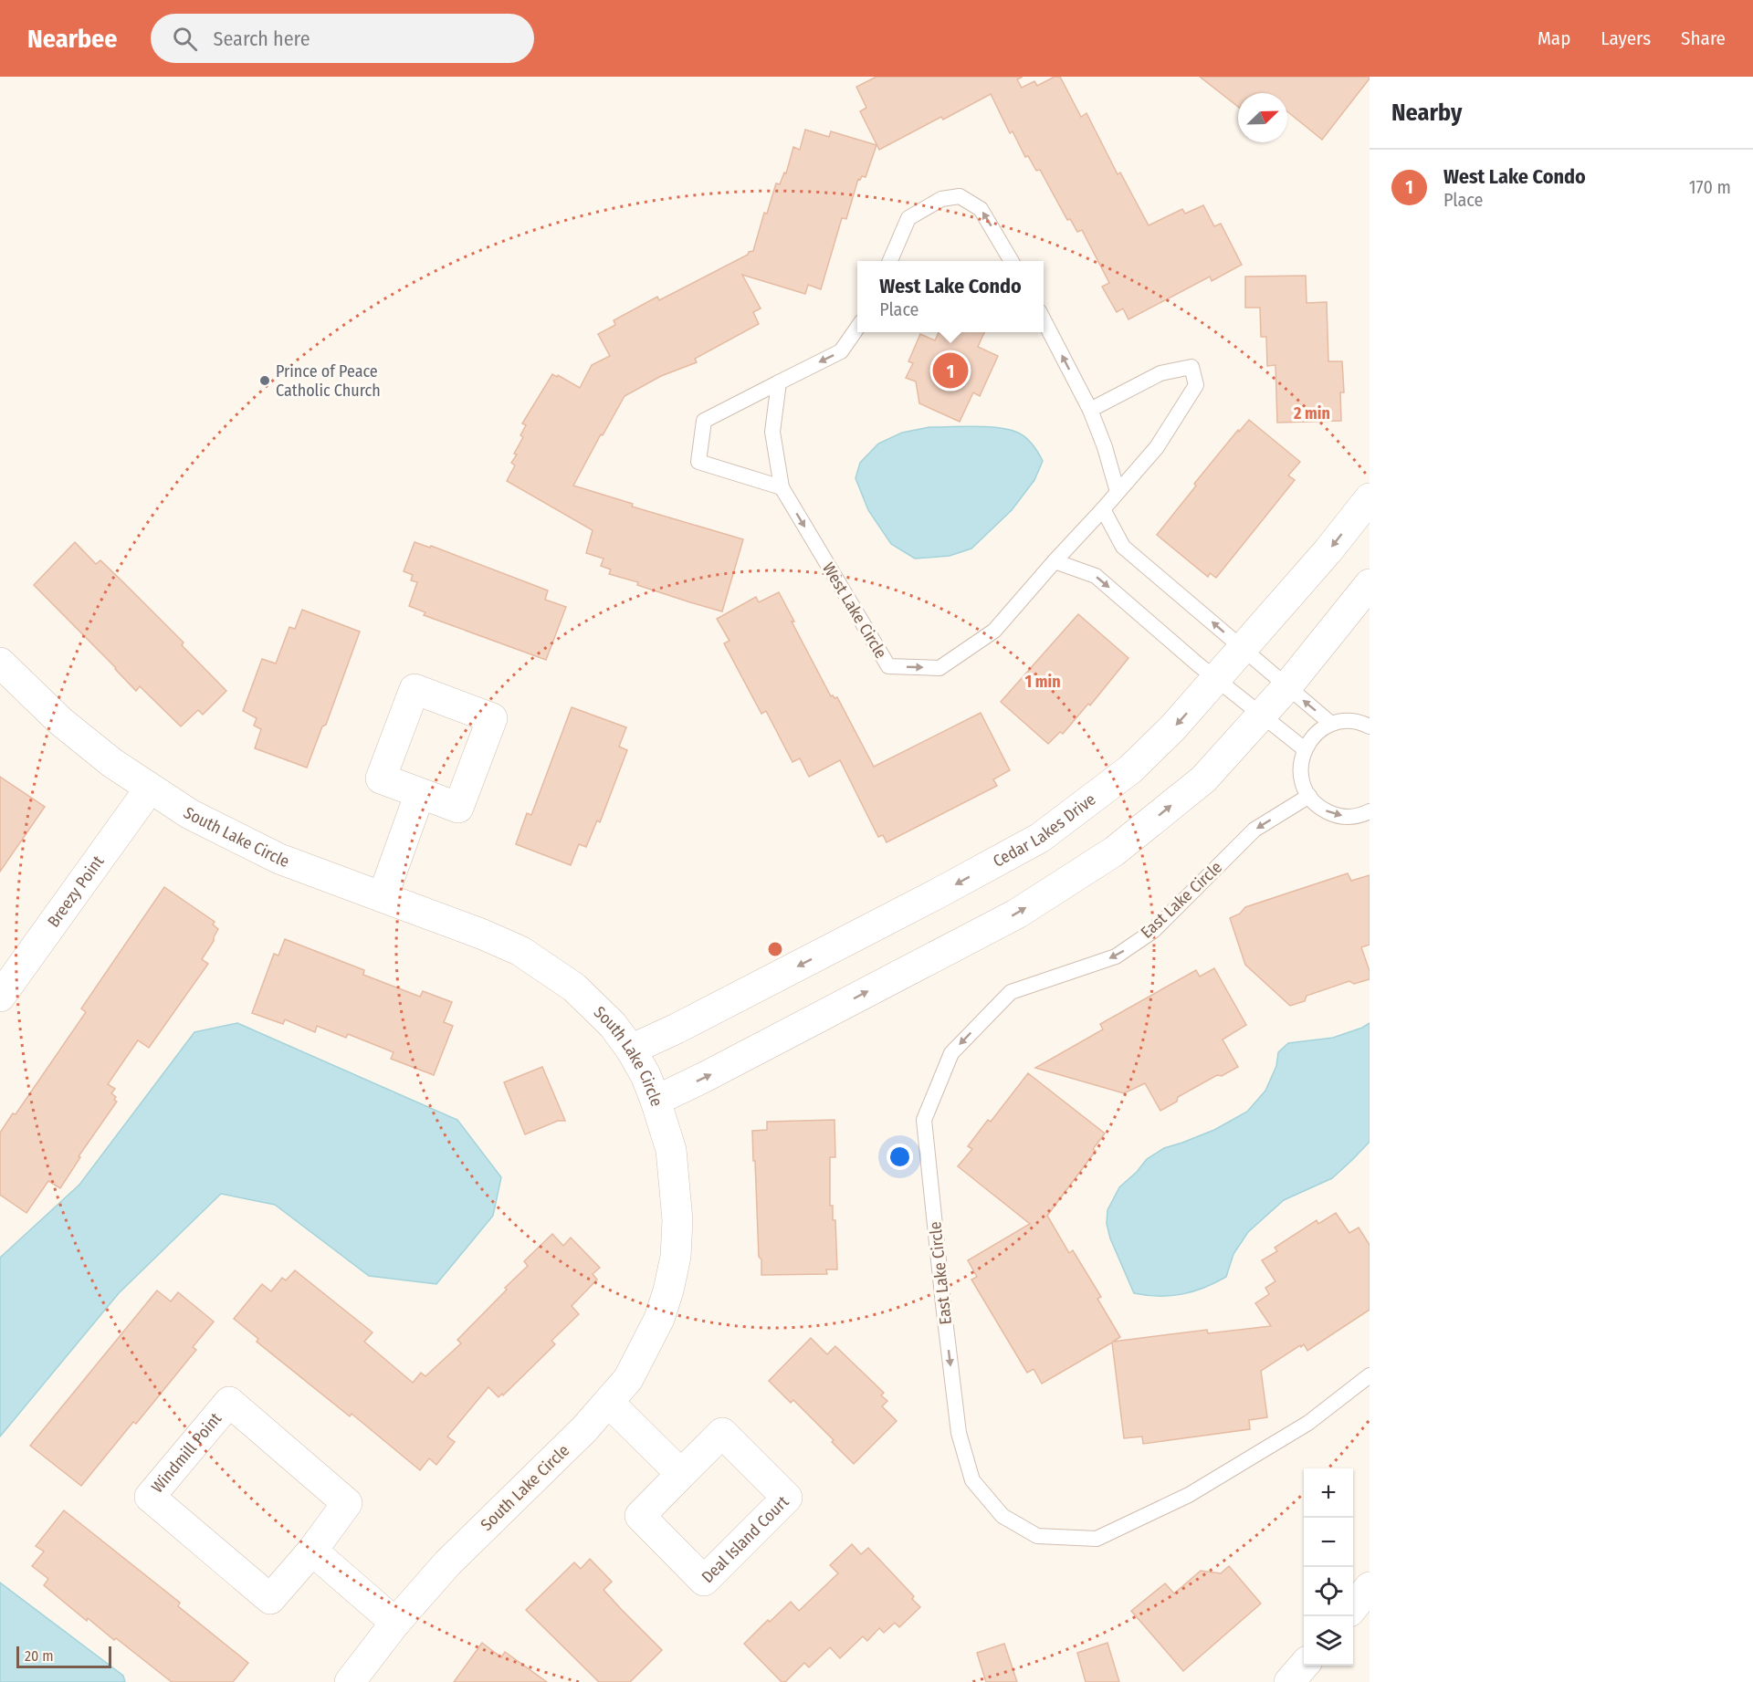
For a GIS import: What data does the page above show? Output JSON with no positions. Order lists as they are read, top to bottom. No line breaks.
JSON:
{"streets":{"street":["Cedar Lakes Drive","South Lake Circle","Breezy Point","Windmill Point","Deal Island Court"],"lane":["West Lake Circle","East Lake Circle"]},"crossings":[["Cedar Lakes Drive","South Lake Circle"],["South Lake Circle","Breezy Point"]],"places":["Prince of Peace Catholic Church"],"scale_bar":"20 m","north":"top right","page":{"header":"Nearbee","search":"Search here","nav":["Map","Layers","Share"],"heading":"Nearby","list":[{"mark":"1","name":"West Lake Condo","note":"Place","value":"170 m"}],"popup":["West Lake Condo","Place"],"pins":"1","map_buttons":["+","−"],"scale":"20 m"},"rings":["2 min","1 min"]}
